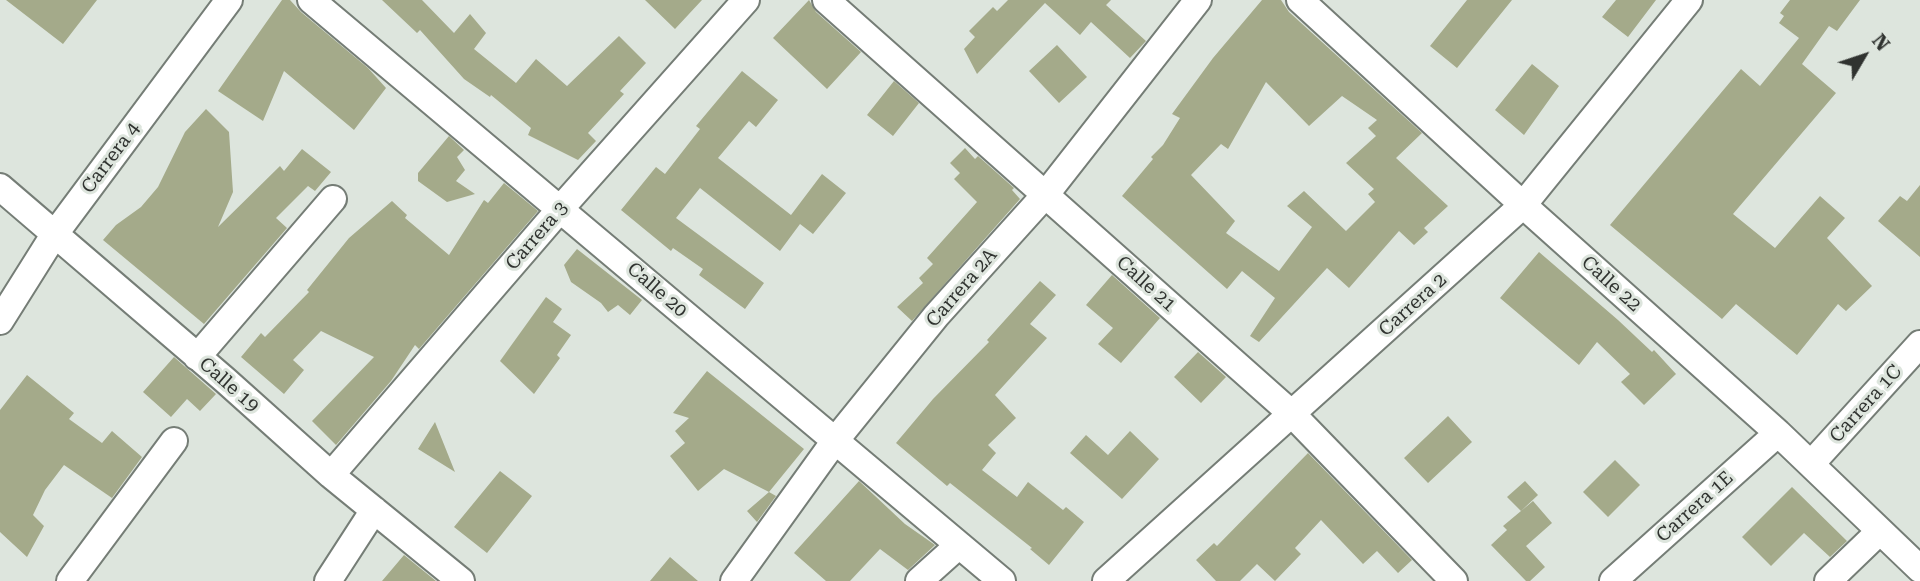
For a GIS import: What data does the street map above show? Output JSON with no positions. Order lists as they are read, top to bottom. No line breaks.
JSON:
{"streets":{"street":["Carrera 4","Carrera 3","Calle 21","Calle 22","Carrera 2A","Calle 20","Carrera 2","Calle 19","Carrera 1C","Carrera 1E"]},"crossings":[["Carrera 4","Calle 19"],["Carrera 3","Calle 20"],["Carrera 3","Calle 19"],["Calle 21","Carrera 2A"],["Calle 21","Carrera 2"],["Calle 22","Carrera 2"],["Calle 22","Carrera 1C"],["Calle 22","Carrera 1E"],["Carrera 2A","Calle 20"]],"north":"top right"}
